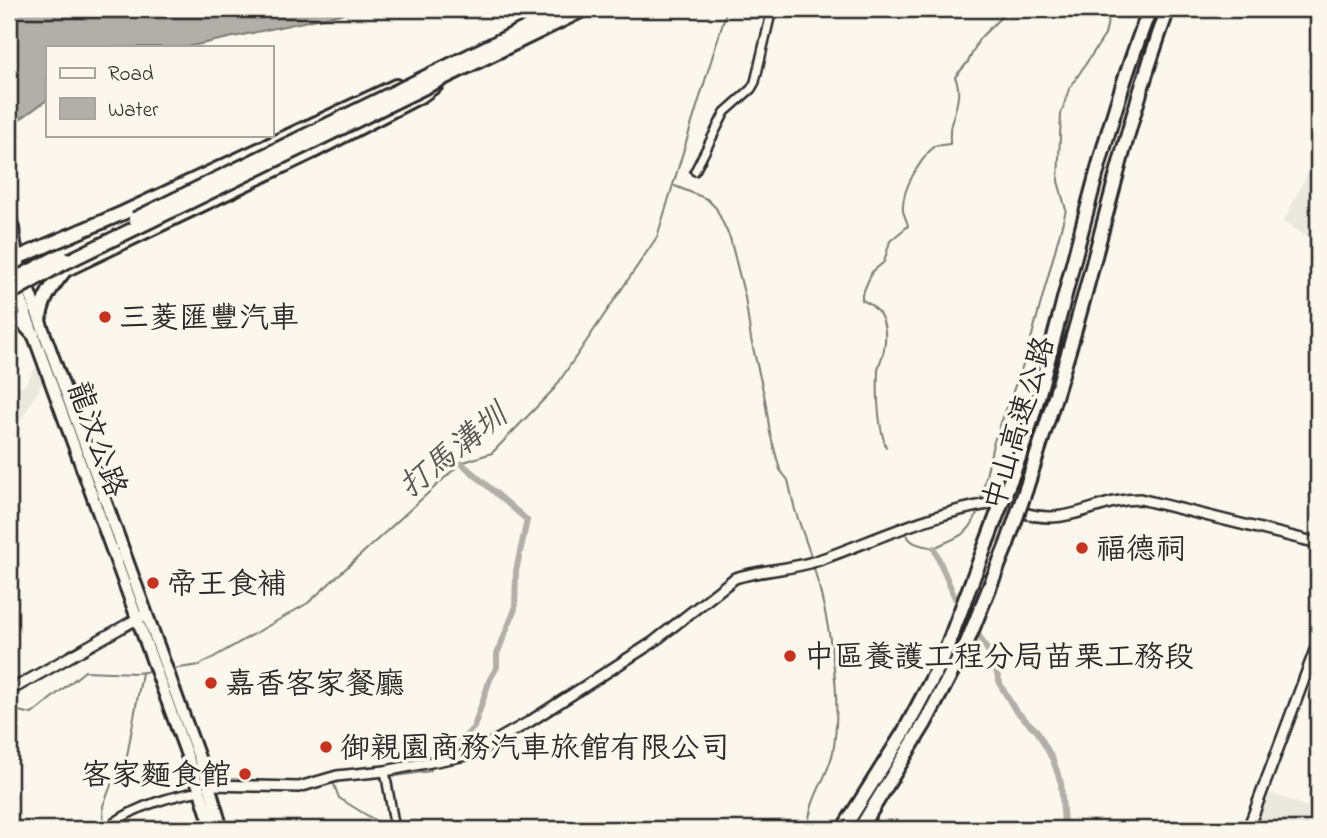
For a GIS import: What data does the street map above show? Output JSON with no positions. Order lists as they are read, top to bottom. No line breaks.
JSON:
{"streets":{"highway":["中山高速公路"],"main road":["龍汶公路"]},"water":["打馬溝圳"],"places":["三菱匯豐汽車","福德祠","帝王食補","中區養護工程分局苗栗工務段","嘉香客家餐廳","御親園商務汽車旅館有限公司","客家麵食館"],"legend":["Road","Water"]}
